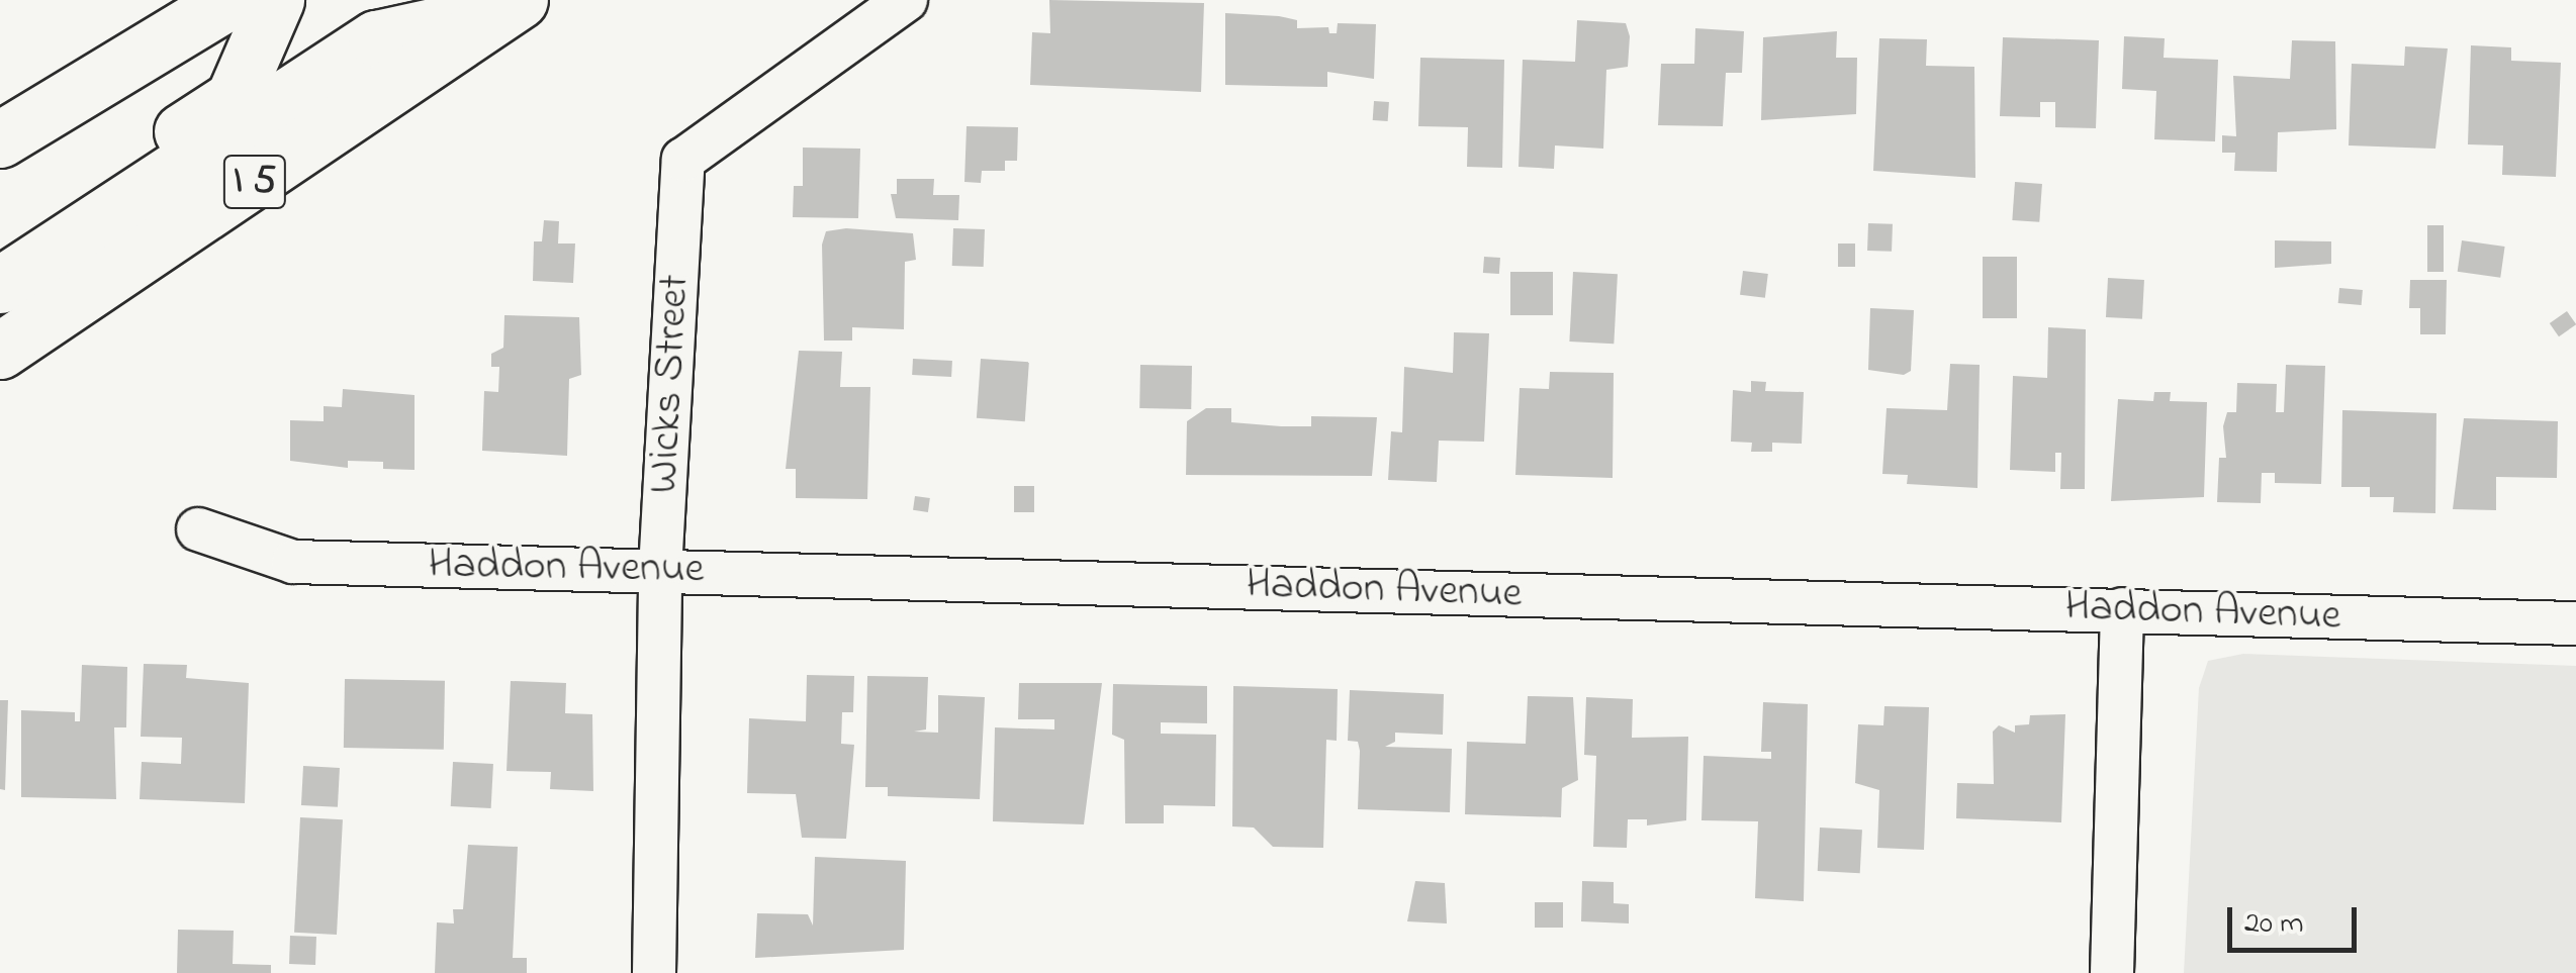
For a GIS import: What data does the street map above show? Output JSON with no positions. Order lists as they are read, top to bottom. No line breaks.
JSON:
{"streets":{"highway":["I 5"],"street":["Wicks Street","Haddon Avenue"]},"crossings":[["Wicks Street","Haddon Avenue"]],"scale_bar":"20 m"}
